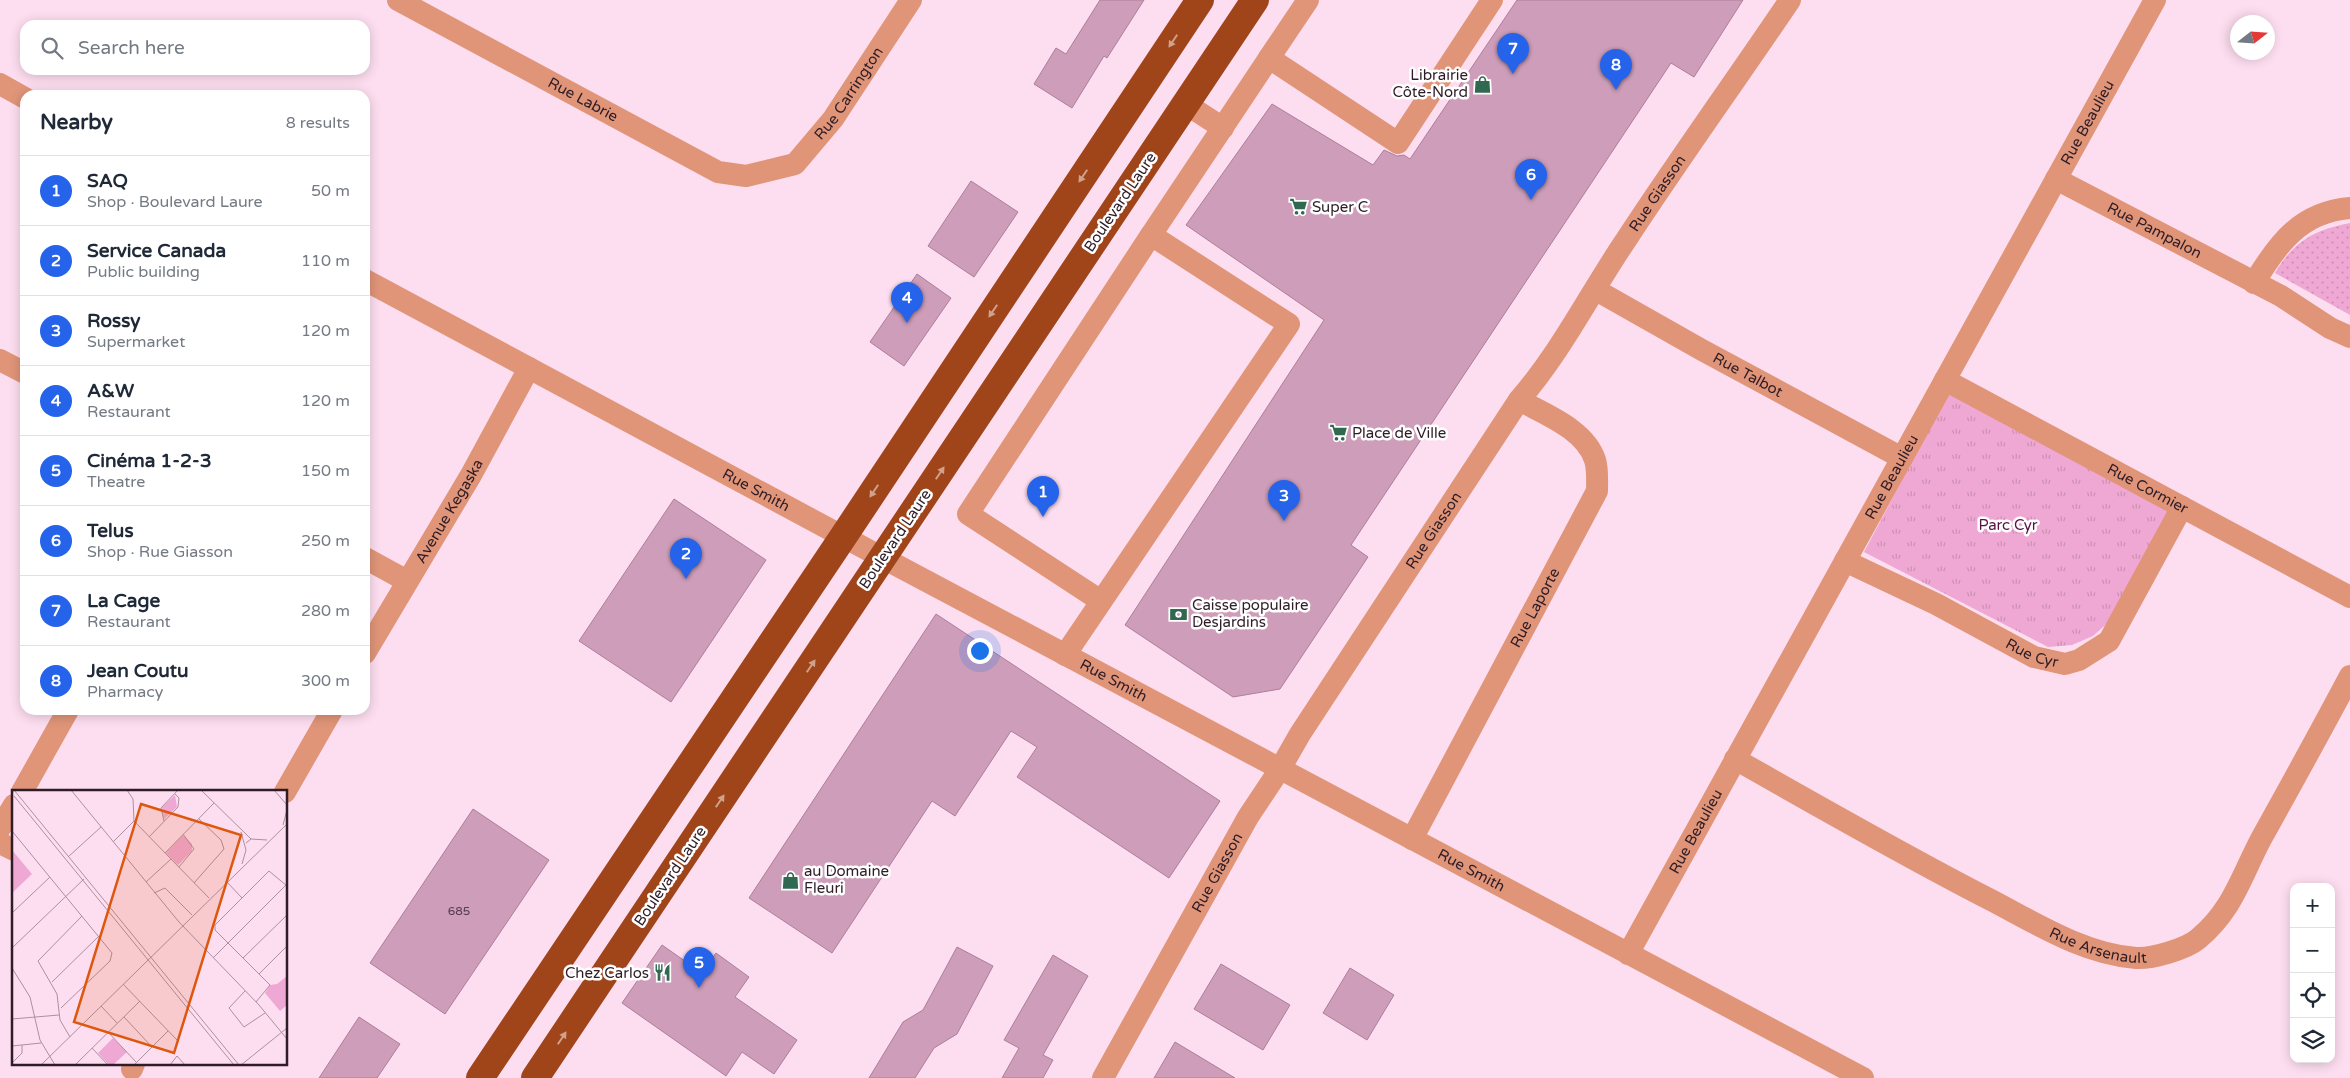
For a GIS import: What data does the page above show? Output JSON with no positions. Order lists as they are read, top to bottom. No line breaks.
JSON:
{"streets":{"highway":["Boulevard Laure"],"street":["Rue Carrington","Rue Labrie","Rue Beaulieu","Rue Giasson","Rue Pampalon","Rue Talbot","Rue Cormier","Rue Smith","Avenue Kegaska","Rue Laporte","Rue Cyr","Rue Arsenault"]},"crossings":[["Rue Carrington","Rue Labrie"],["Rue Beaulieu","Rue Pampalon"],["Rue Beaulieu","Rue Talbot"],["Rue Beaulieu","Rue Cormier"],["Rue Beaulieu","Rue Smith"],["Rue Beaulieu","Rue Cyr"],["Rue Beaulieu","Rue Arsenault"],["Rue Giasson","Rue Talbot"],["Rue Giasson","Rue Smith"],["Rue Giasson","Rue Laporte"],["Boulevard Laure","Rue Smith"],["Rue Cormier","Rue Cyr"],["Rue Smith","Avenue Kegaska"],["Rue Smith","Rue Laporte"]],"parks":["Parc Cyr"],"places":{"shop":["Librairie Côte-Nord","au Domaine Fleuri"],"supermarket":["Super C","Place de Ville"],"bank":["Caisse populaire Desjardins"],"restaurant":["Chez Carlos"]},"house_numbers":["685"],"north":"right","page":{"search":"Search here","pins":["7","8","6","4","1","3","2","5"],"heading":["Nearby","8 results"],"list":[{"mark":"1","name":"SAQ","note":"Shop · Boulevard Laure","value":"50 m"},{"mark":"2","name":"Service Canada","note":"Public building","value":"110 m"},{"mark":"3","name":"Rossy","note":"Supermarket","value":"120 m"},{"mark":"4","name":"A&W","note":"Restaurant","value":"120 m"},{"mark":"5","name":"Cinéma 1-2-3","note":"Theatre","value":"150 m"},{"mark":"6","name":"Telus","note":"Shop · Rue Giasson","value":"250 m"},{"mark":"7","name":"La Cage","note":"Restaurant","value":"280 m"},{"mark":"8","name":"Jean Coutu","note":"Pharmacy","value":"300 m"}],"map_buttons":["+","−"]}}
